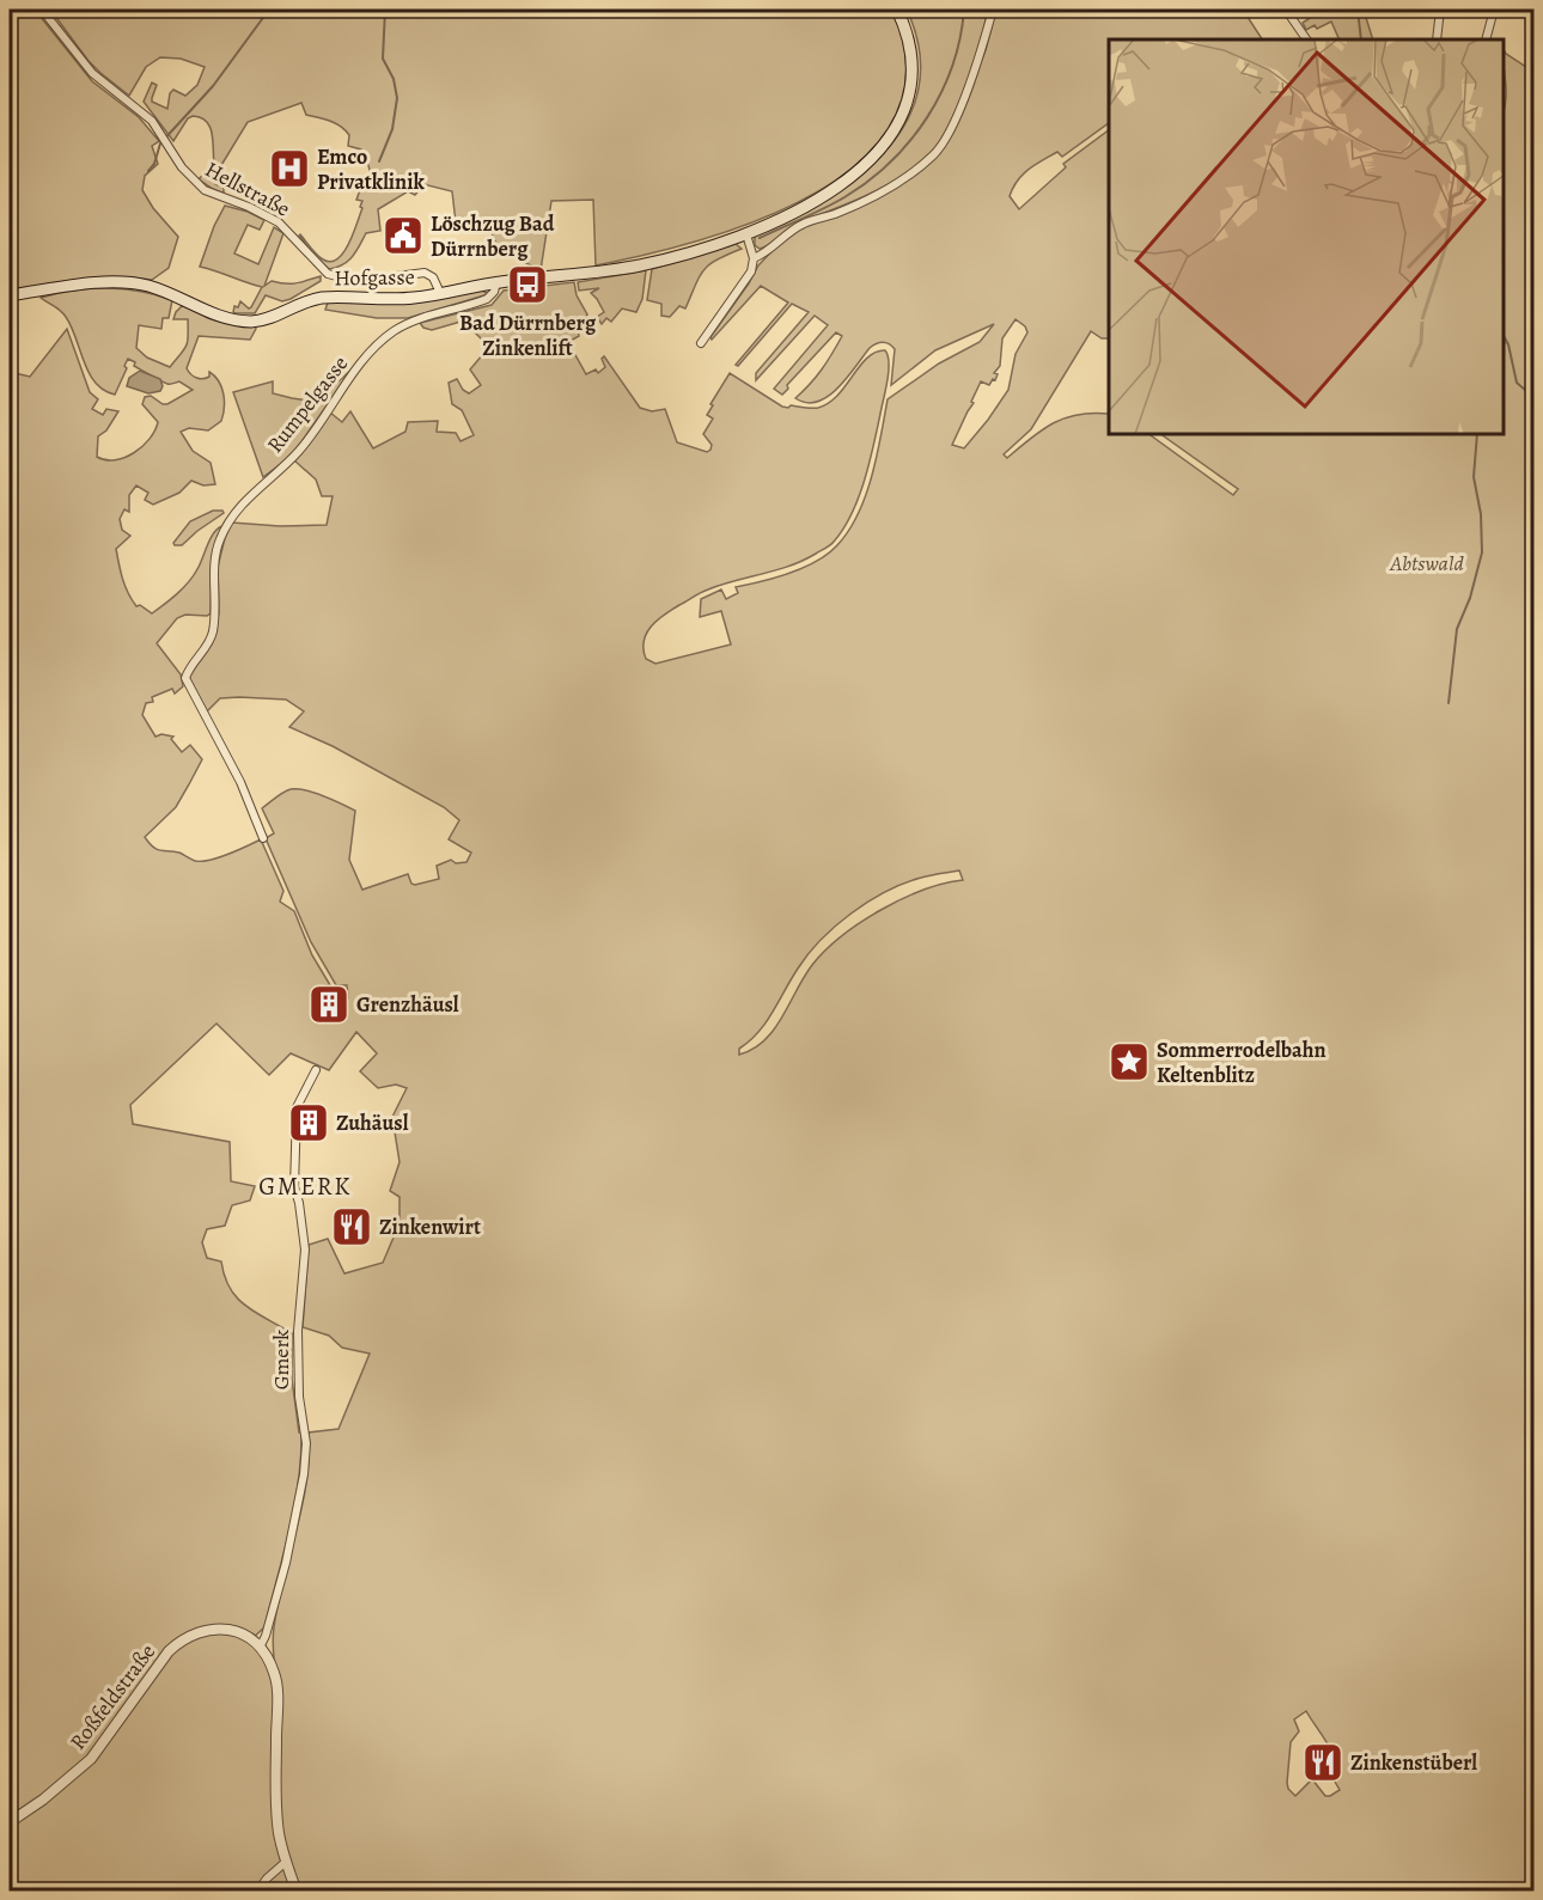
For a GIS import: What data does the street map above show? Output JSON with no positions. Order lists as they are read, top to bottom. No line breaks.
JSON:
{"streets":{"main road":["Hofgasse"],"street":["Hellstraße","Rumpelgasse","Gmerk","Roßfeldstraße"]},"crossings":[["Hellstraße","Hofgasse"],["Hofgasse","Rumpelgasse"],["Gmerk","Roßfeldstraße"]],"districts":["GMERK"],"parks":["Abtswald"],"places":{"hospital":["Emco Privatklinik"],"public building":["Löschzug Bad Dürrnberg"],"bus stop":["Bad Dürrnberg Zinkenlift"],"building":["Grenzhäusl","Zuhäusl"],"place":["Sommerrodelbahn Keltenblitz"],"restaurant":["Zinkenwirt","Zinkenstüberl"]}}
